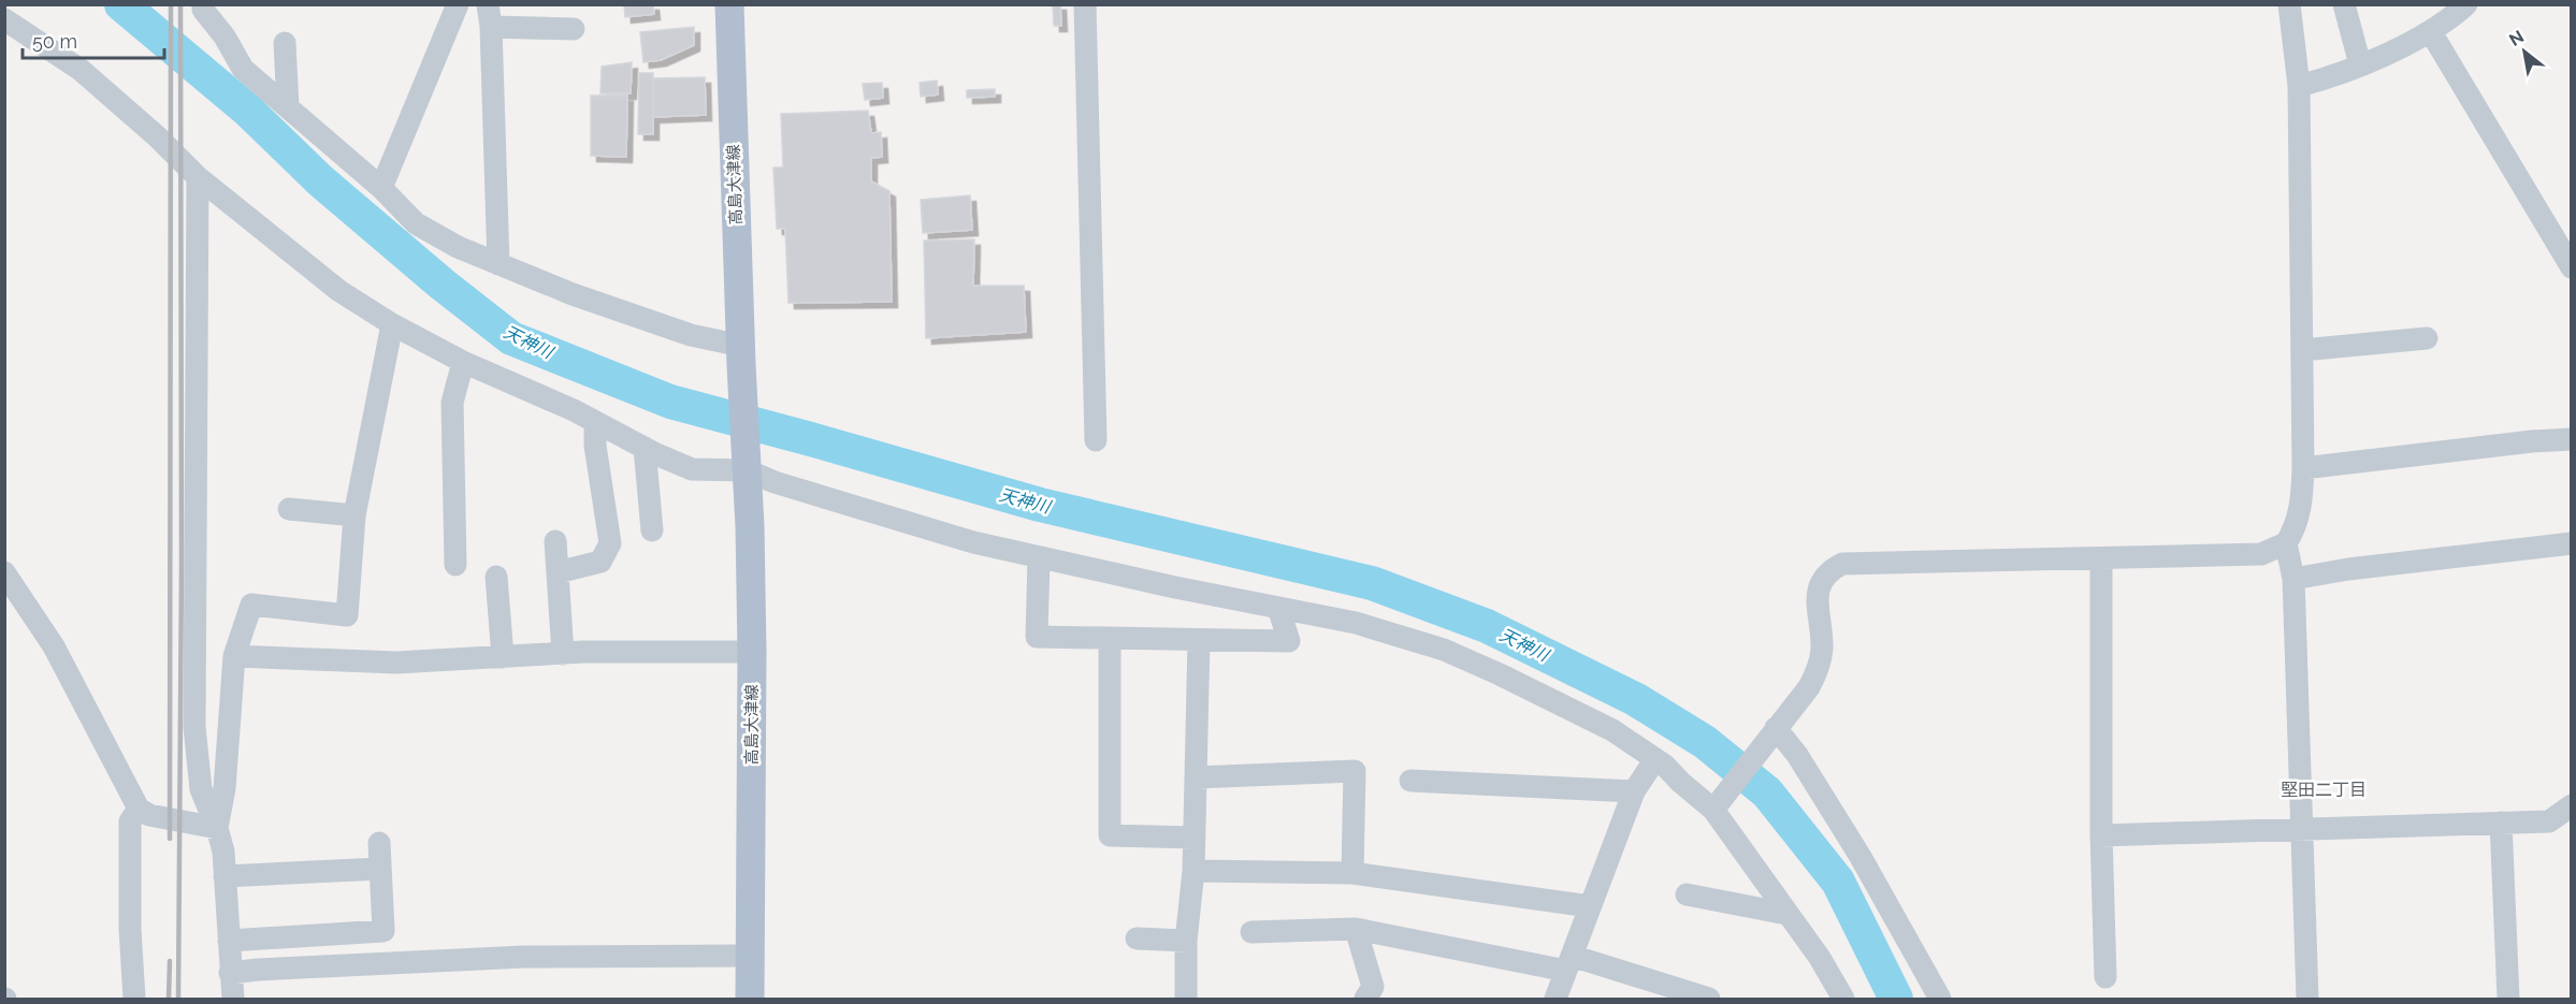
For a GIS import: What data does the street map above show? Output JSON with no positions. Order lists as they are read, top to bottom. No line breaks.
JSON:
{"streets":{"main road":["高島大津線"]},"districts":["堅田二丁目"],"water":["天神川"],"scale_bar":"50 m","north":"top left"}
